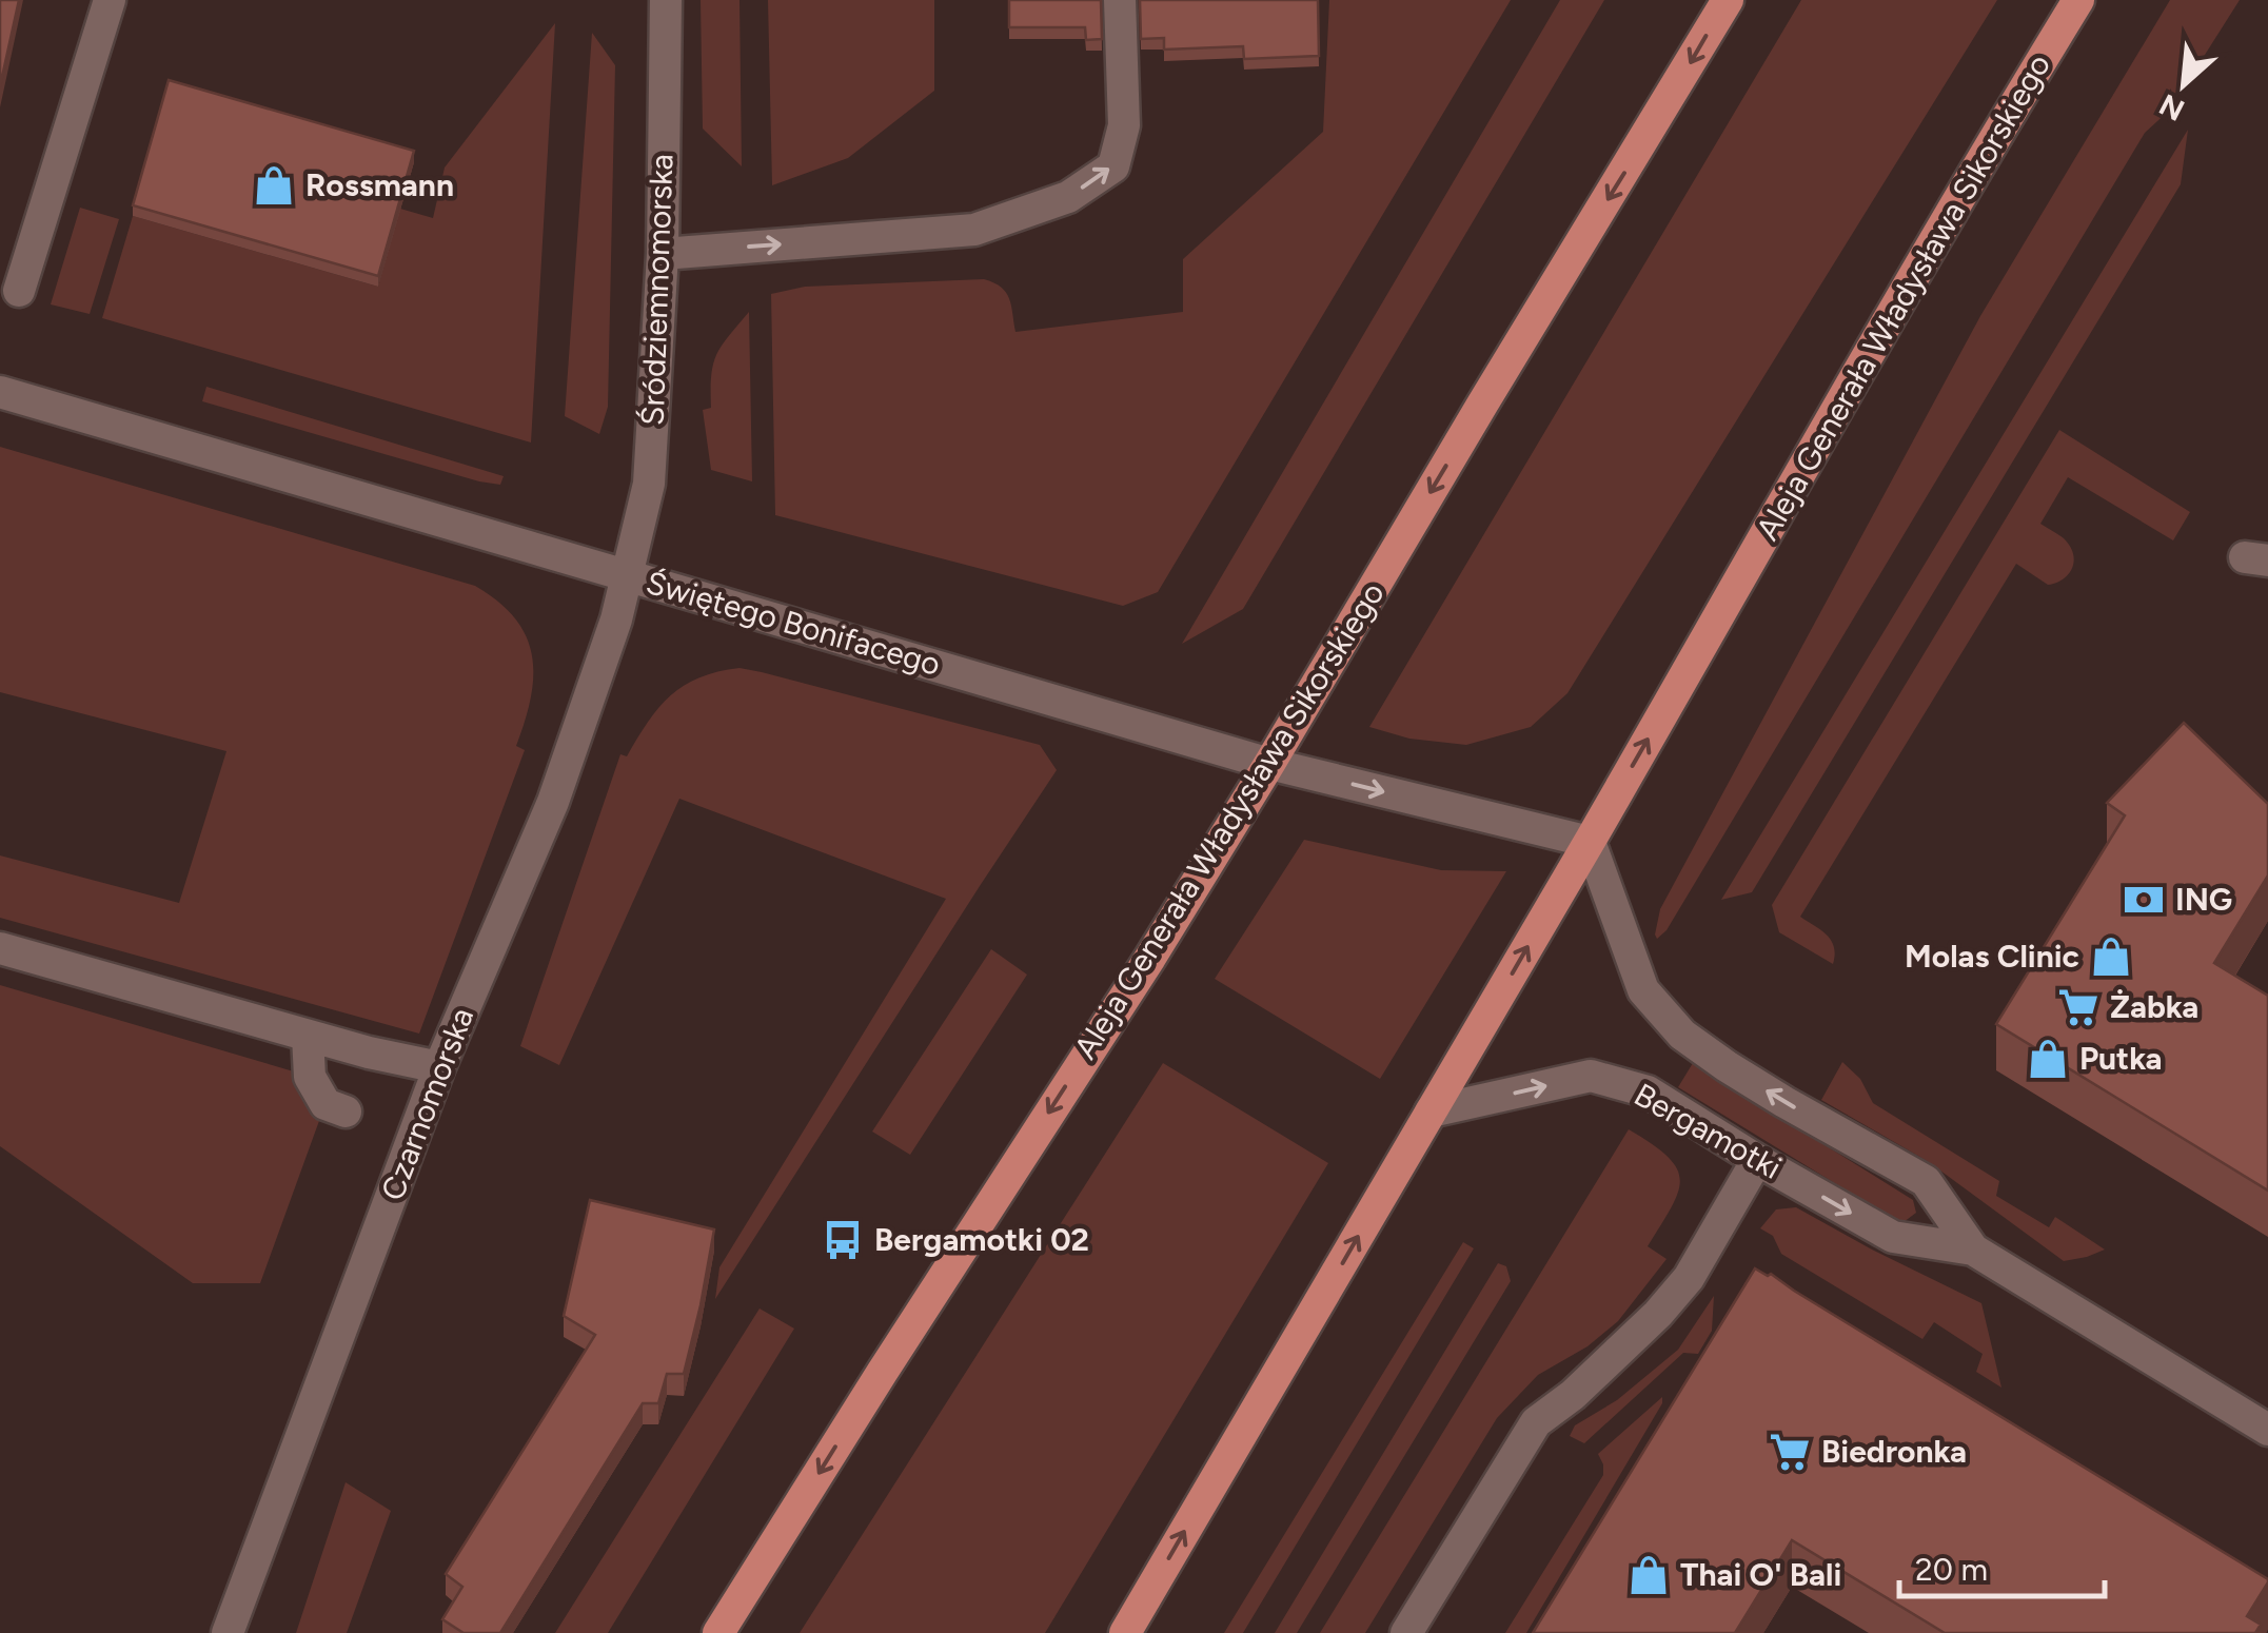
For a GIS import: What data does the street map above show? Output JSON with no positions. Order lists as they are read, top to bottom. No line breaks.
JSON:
{"streets":{"main road":["Aleja Generała Władysława Sikorskiego"],"street":["Śródziemnomorska","Świętego Bonifacego","Czarnomorska","Bergamotki"]},"crossings":[["Śródziemnomorska","Świętego Bonifacego"],["Śródziemnomorska","Czarnomorska"],["Aleja Generała Władysława Sikorskiego","Świętego Bonifacego"],["Aleja Generała Władysława Sikorskiego","Bergamotki"],["Świętego Bonifacego","Czarnomorska"],["Świętego Bonifacego","Bergamotki"]],"places":{"shop":["Rossmann","Molas Clinic","Putka","Thai O' Bali"],"bank":["ING"],"supermarket":["Żabka","Biedronka"],"bus stop":["Bergamotki 02"]},"scale_bar":"20 m","north":"bottom left"}
